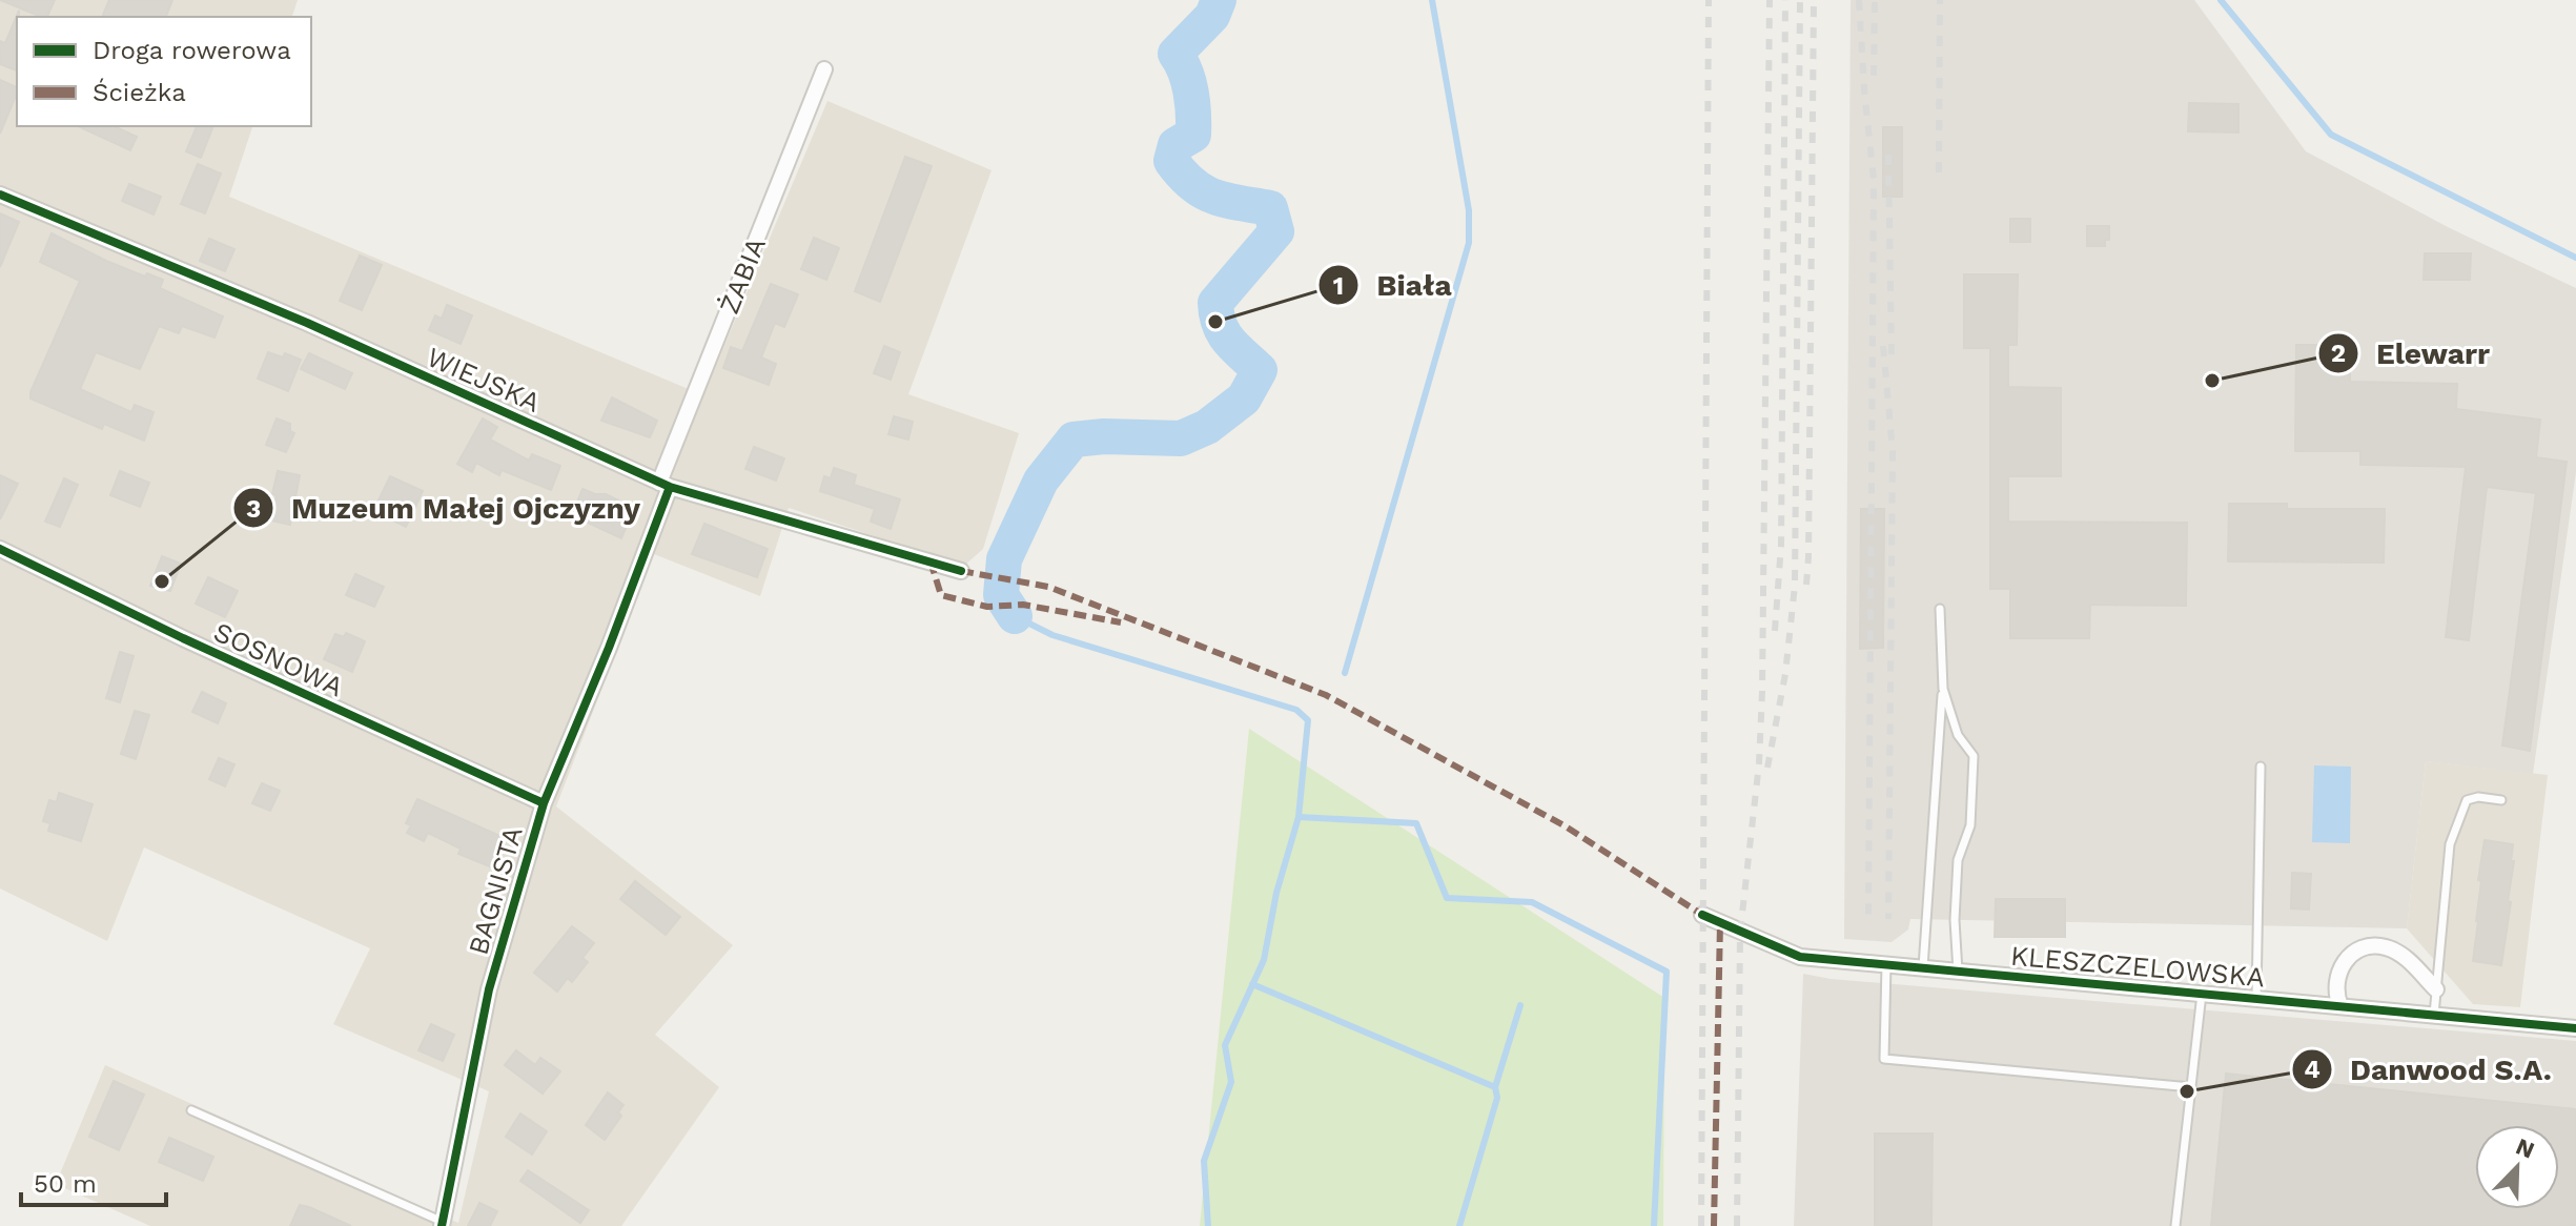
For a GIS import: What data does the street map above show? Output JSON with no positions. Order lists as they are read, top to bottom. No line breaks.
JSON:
{"streets":{"street":["ŻABIA","WIEJSKA","SOSNOWA","BAGNISTA","KLESZCZELOWSKA"]},"crossings":[["ŻABIA","WIEJSKA"],["ŻABIA","BAGNISTA"],["WIEJSKA","BAGNISTA"],["SOSNOWA","BAGNISTA"]],"places":["Biała","Elewarr","Muzeum Małej Ojczyzny","Danwood S.A."],"legend":["Droga rowerowa","Ścieżka"],"scale_bar":"50 m","north":"top right"}
